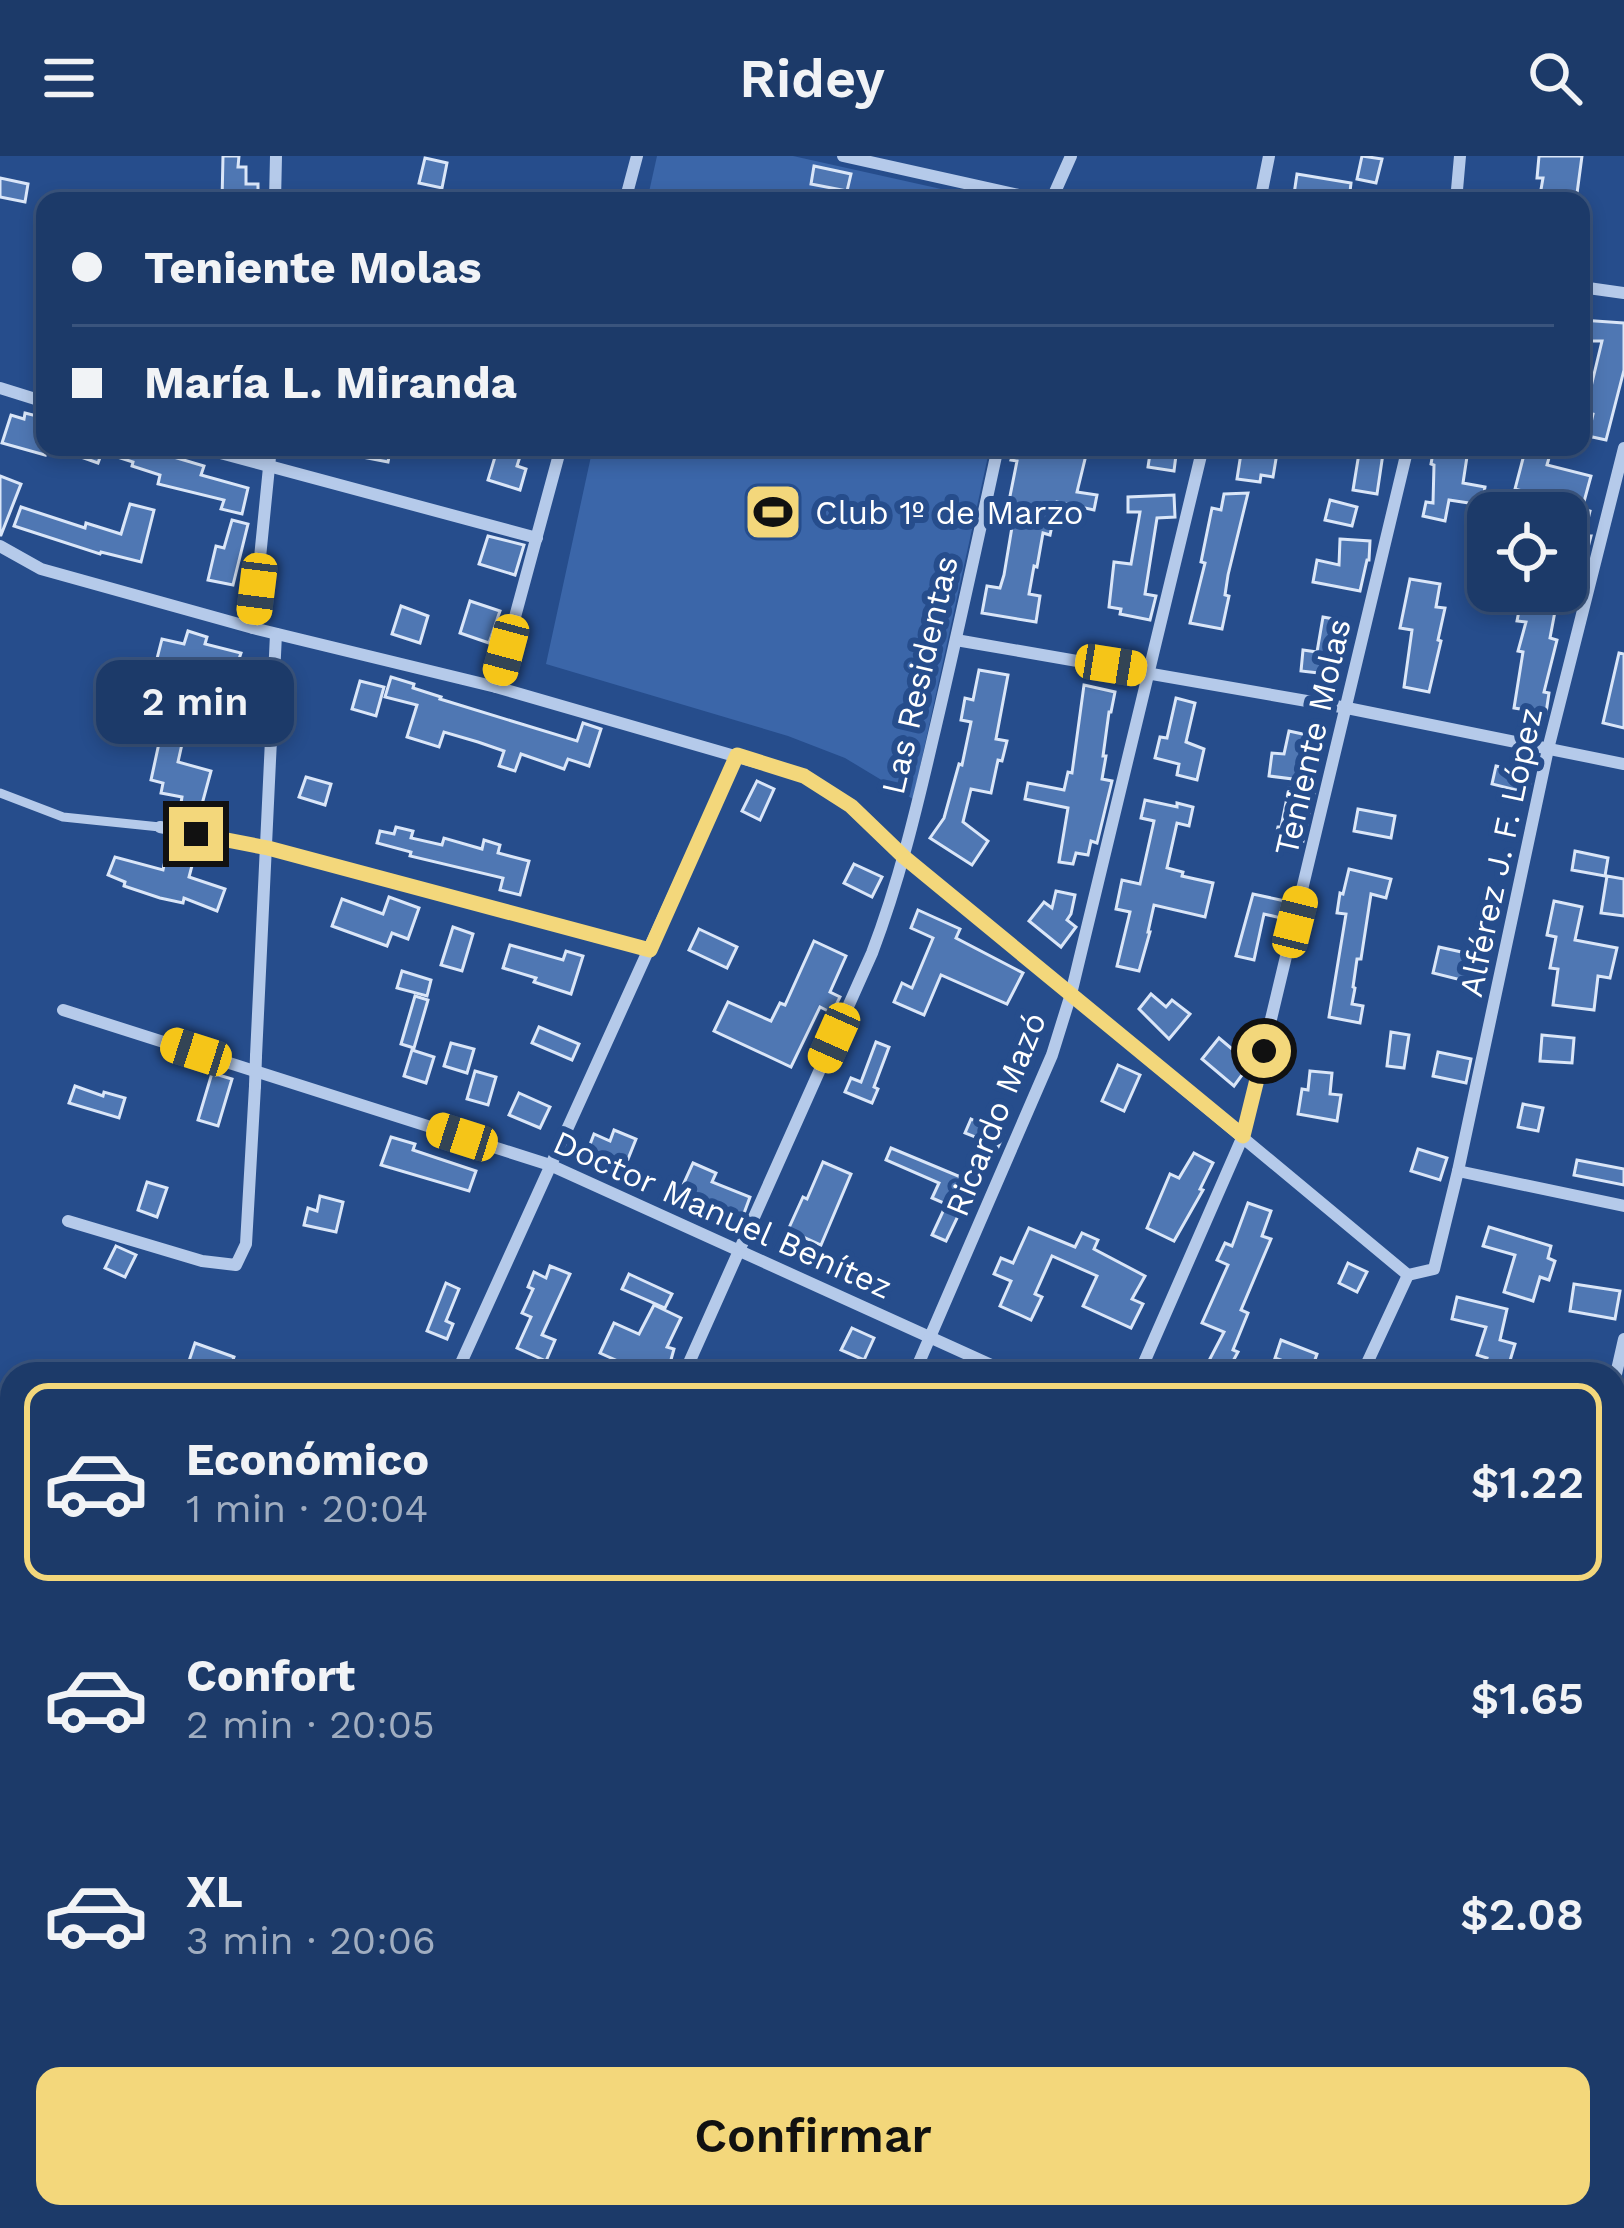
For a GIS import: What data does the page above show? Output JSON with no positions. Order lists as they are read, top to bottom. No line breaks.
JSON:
{"streets":{"street":["Las Residentas","Teniente Molas","Alférez J. F. López","Ricardo Mazó","Doctor Manuel Benítez"]},"crossings":[["Las Residentas","Doctor Manuel Benítez"],["Ricardo Mazó","Doctor Manuel Benítez"]],"places":{"sports":["Club 1º de Marzo"]},"page":{"header":"Ridey","banner":["Teniente Molas","María L. Miranda"],"bubble":"2 min","list":[{"name":"Económico","note":"1 min · 20:04","value":"$1.22"},{"name":"Confort","note":"2 min · 20:05","value":"$1.65"},{"name":"XL","note":"3 min · 20:06","value":"$2.08"}],"buttons":"Confirmar"}}
